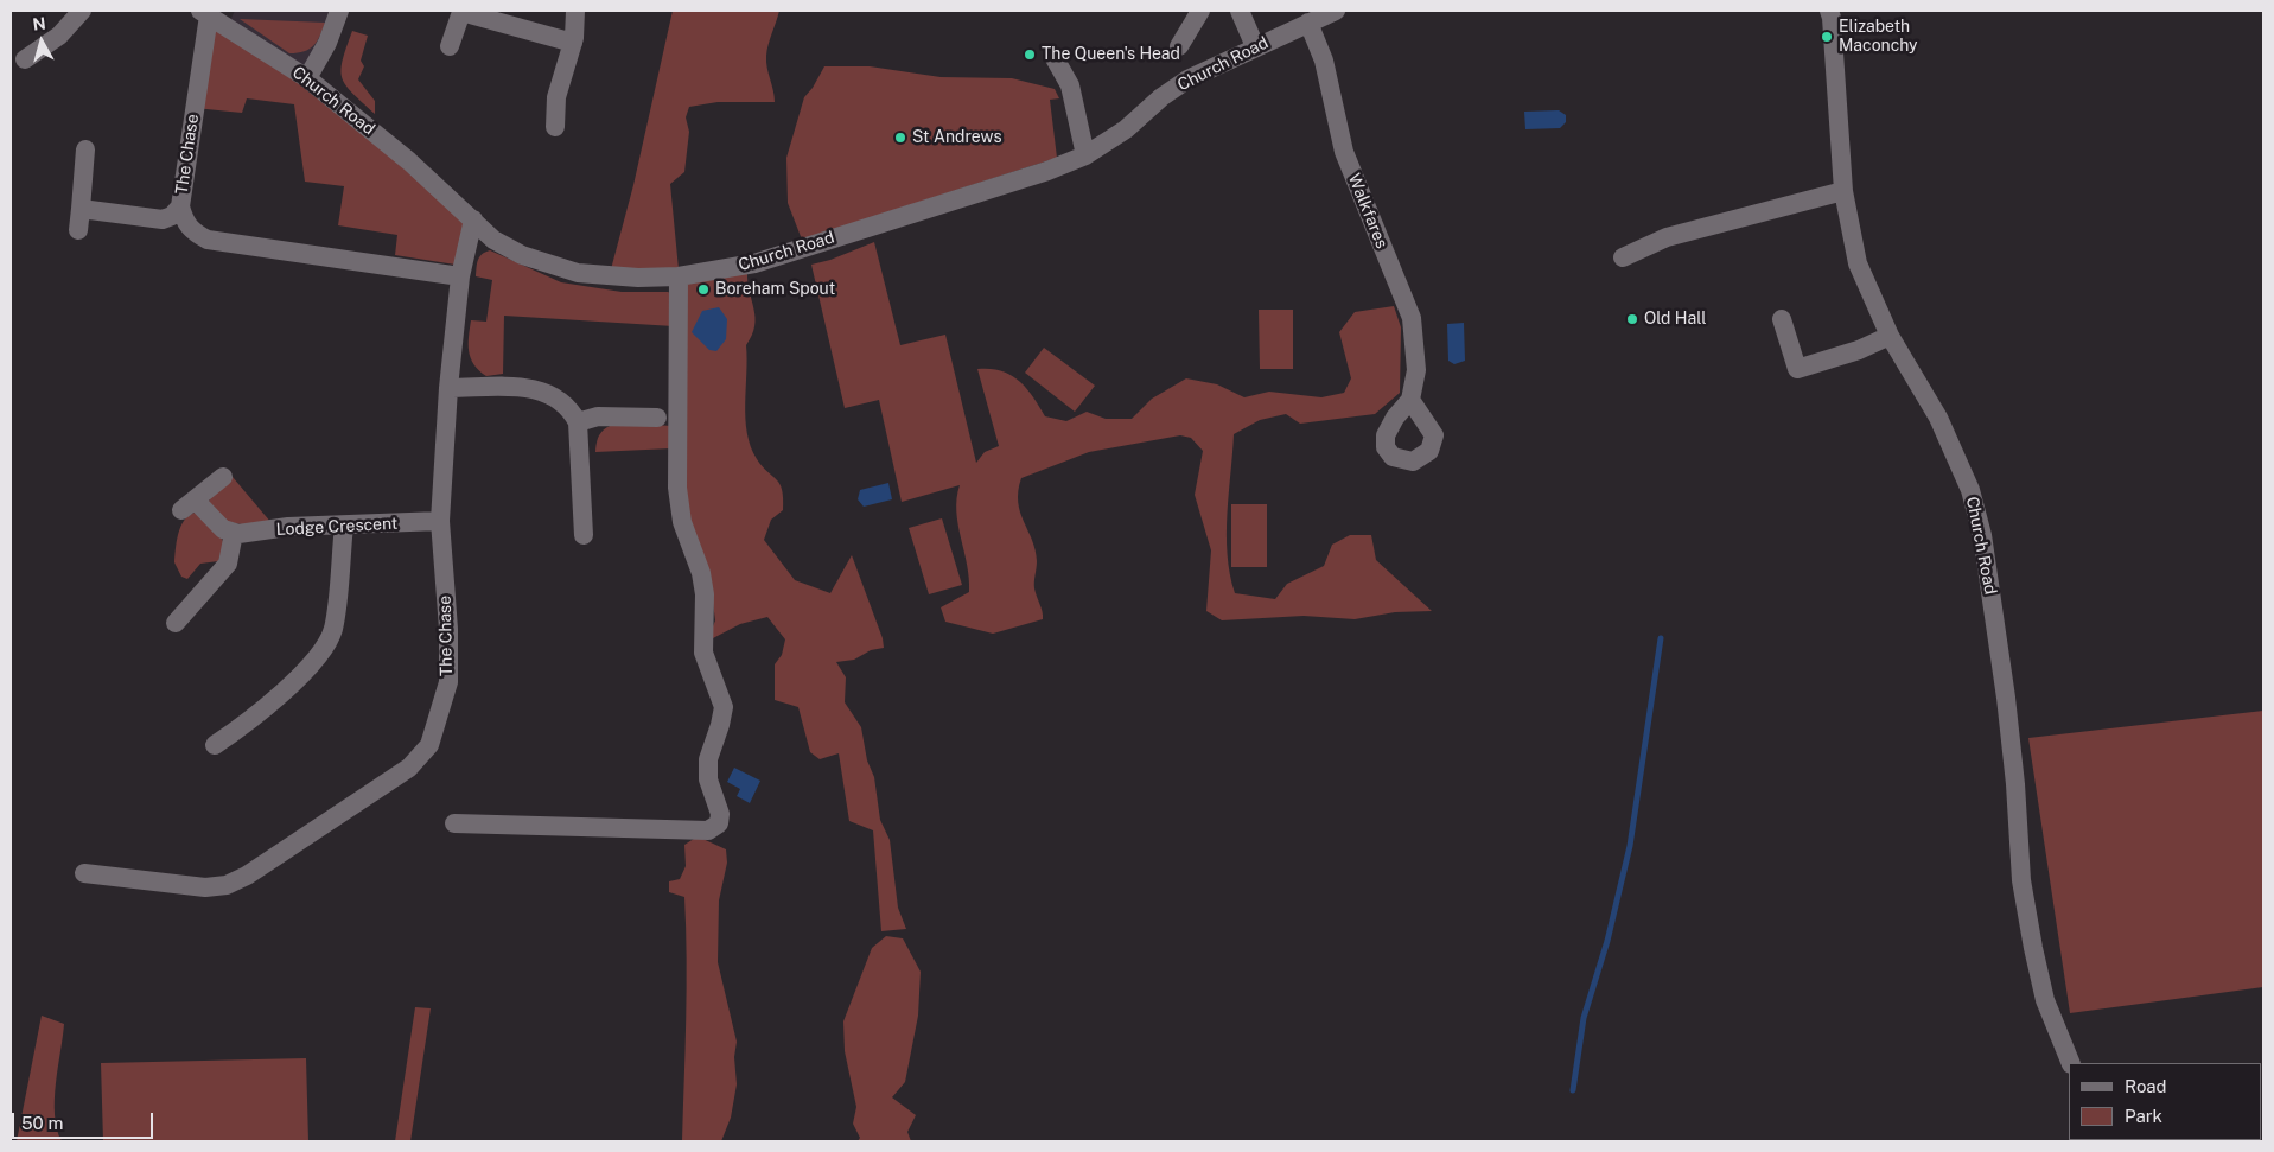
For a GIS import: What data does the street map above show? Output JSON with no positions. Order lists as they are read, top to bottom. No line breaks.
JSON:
{"streets":{"street":["Church Road","The Chase","Walkfares","Lodge Crescent"]},"crossings":[["Church Road","The Chase"],["Church Road","Walkfares"],["The Chase","Lodge Crescent"]],"places":["Elizabeth Maconchy","The Queen's Head","St Andrews","Boreham Spout","Old Hall"],"legend":["Road","Park"],"scale_bar":"50 m","north":"top"}
